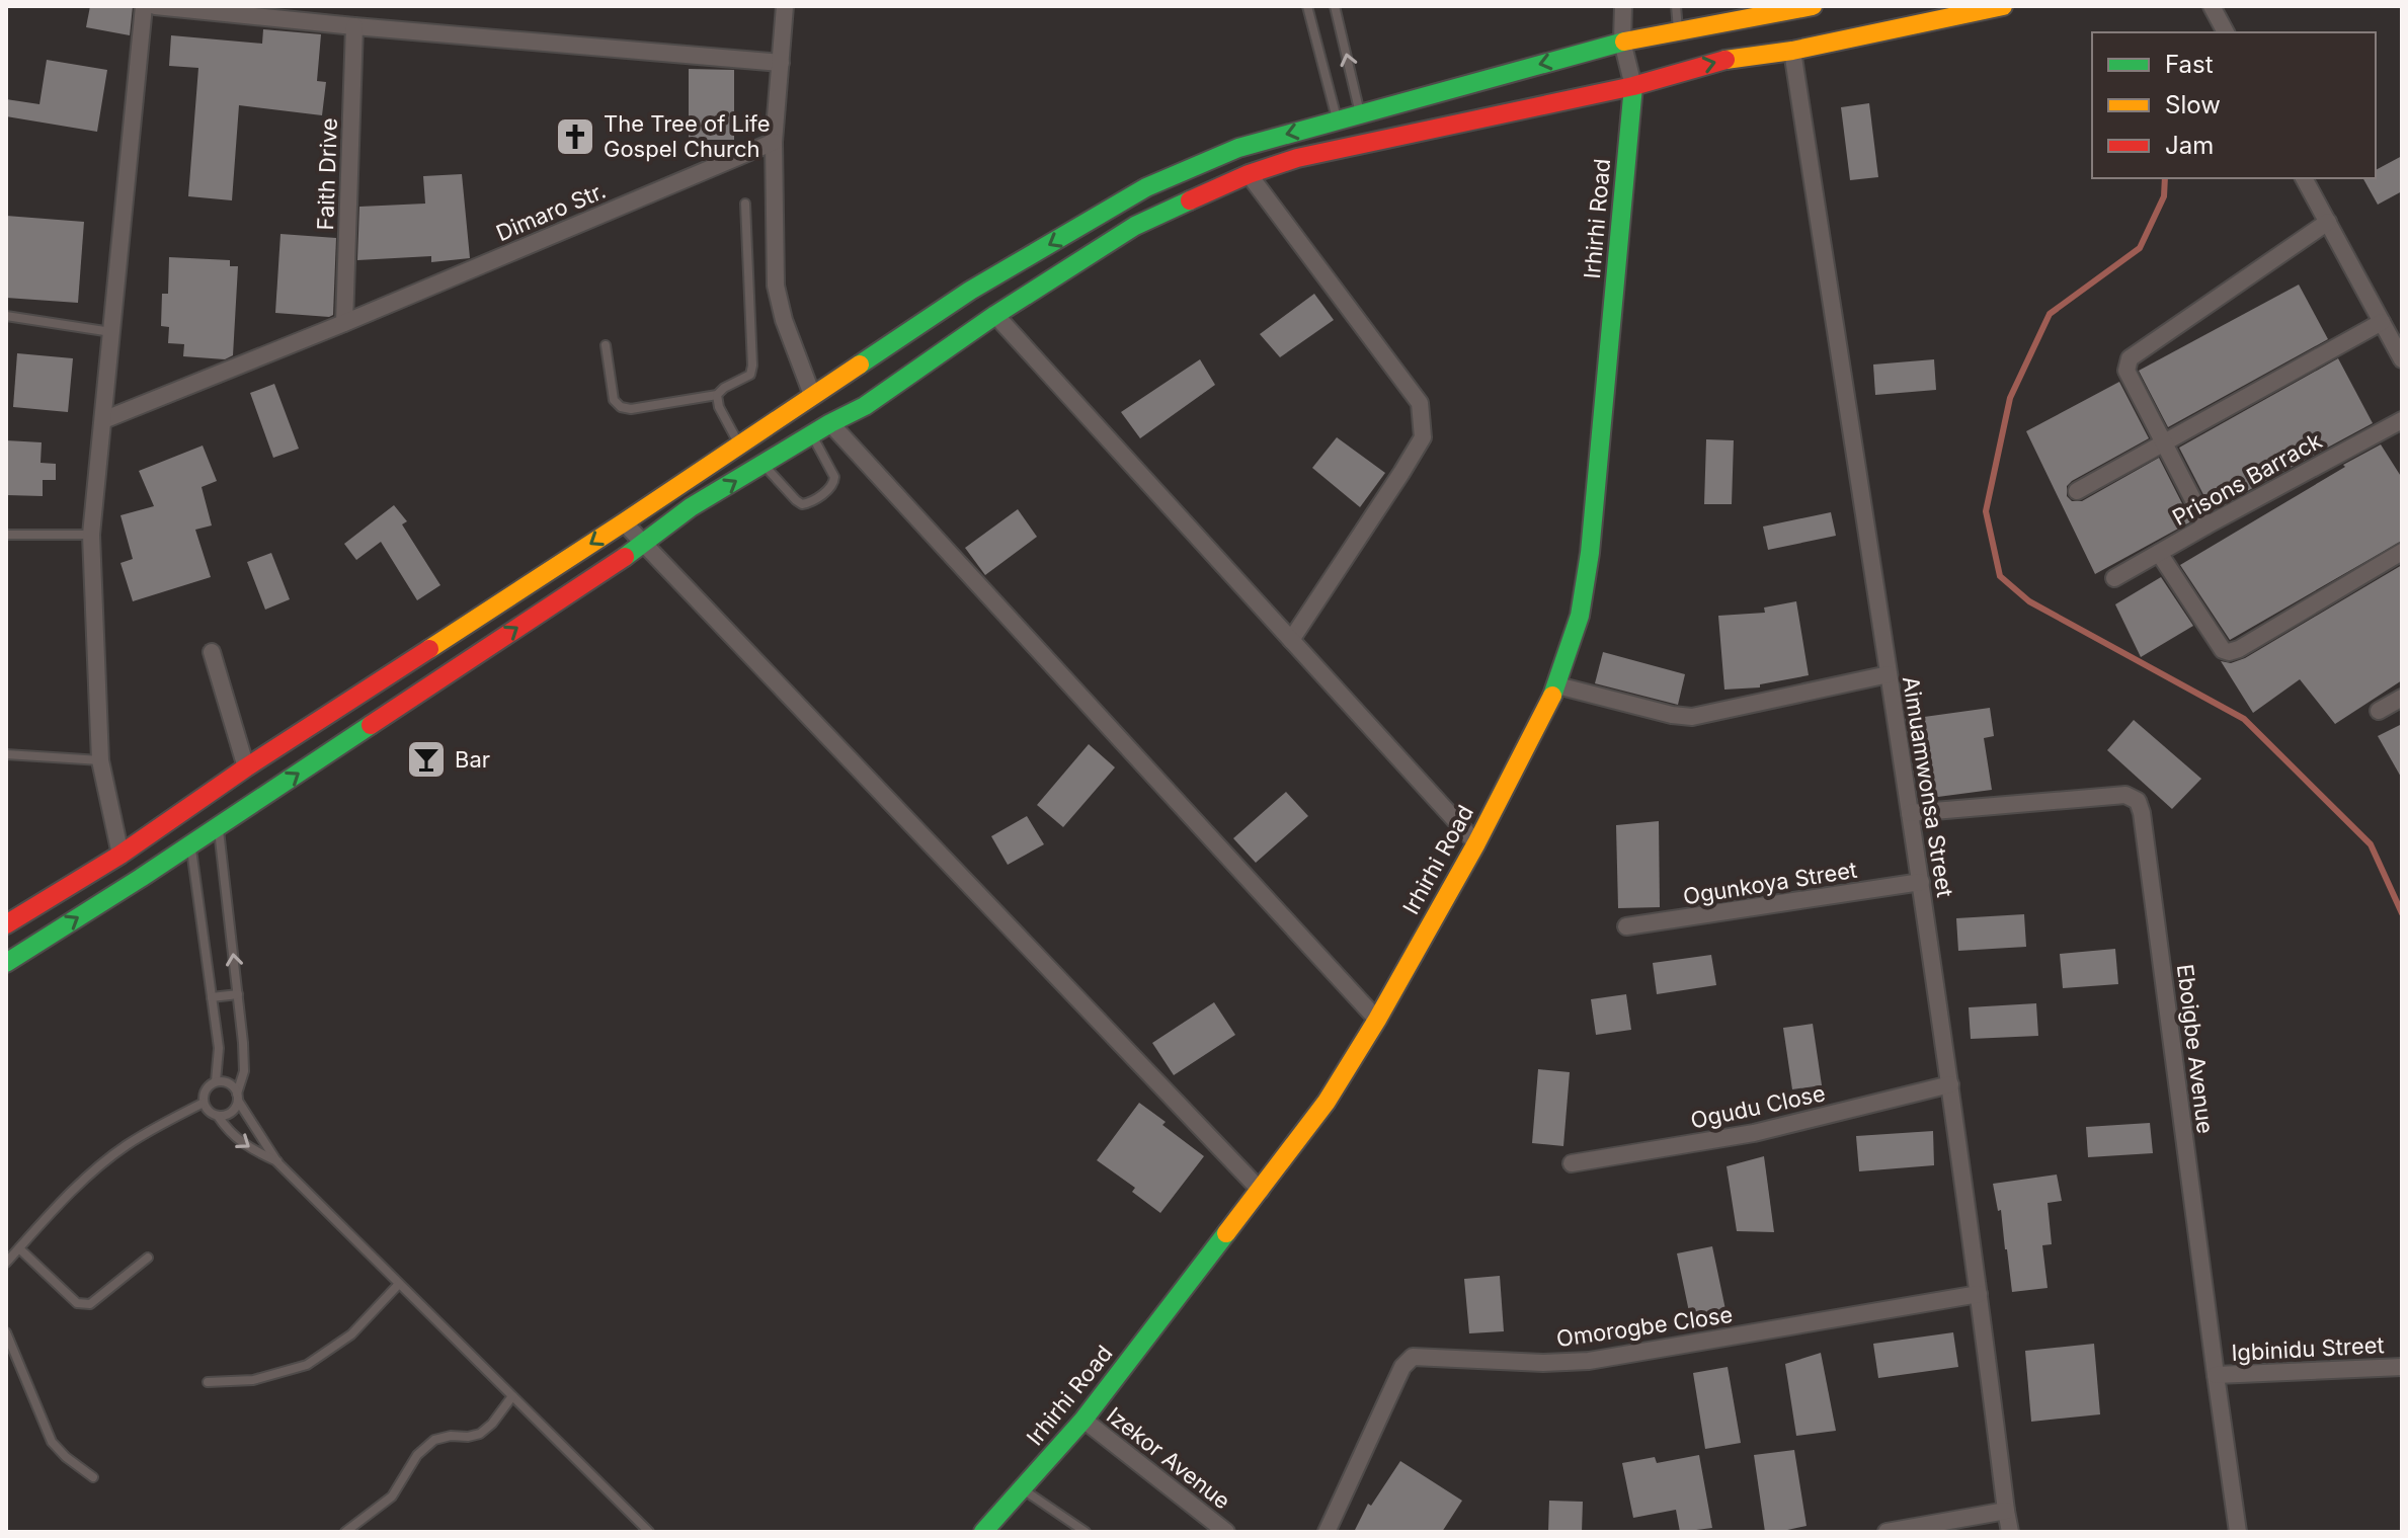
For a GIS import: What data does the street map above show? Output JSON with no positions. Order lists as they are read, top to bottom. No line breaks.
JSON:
{"streets":{"main road":["Irhirhi Road"],"street":["Faith Drive","Dimaro Str.","Prisons Barrack","Aimuamwonsa Street","Ogunkoya Street","Eboigbe Avenue","Ogudu Close","Omorogbe Close","Igbinidu Street","Izekor Avenue"]},"crossings":[["Faith Drive","Dimaro Str."],["Irhirhi Road","Izekor Avenue"],["Aimuamwonsa Street","Ogunkoya Street"],["Aimuamwonsa Street","Eboigbe Avenue"],["Aimuamwonsa Street","Ogudu Close"],["Aimuamwonsa Street","Omorogbe Close"],["Eboigbe Avenue","Igbinidu Street"]],"places":{"church":["The Tree of Life Gospel Church"],"bar":["Bar"]},"legend":["Fast","Slow","Jam"]}
